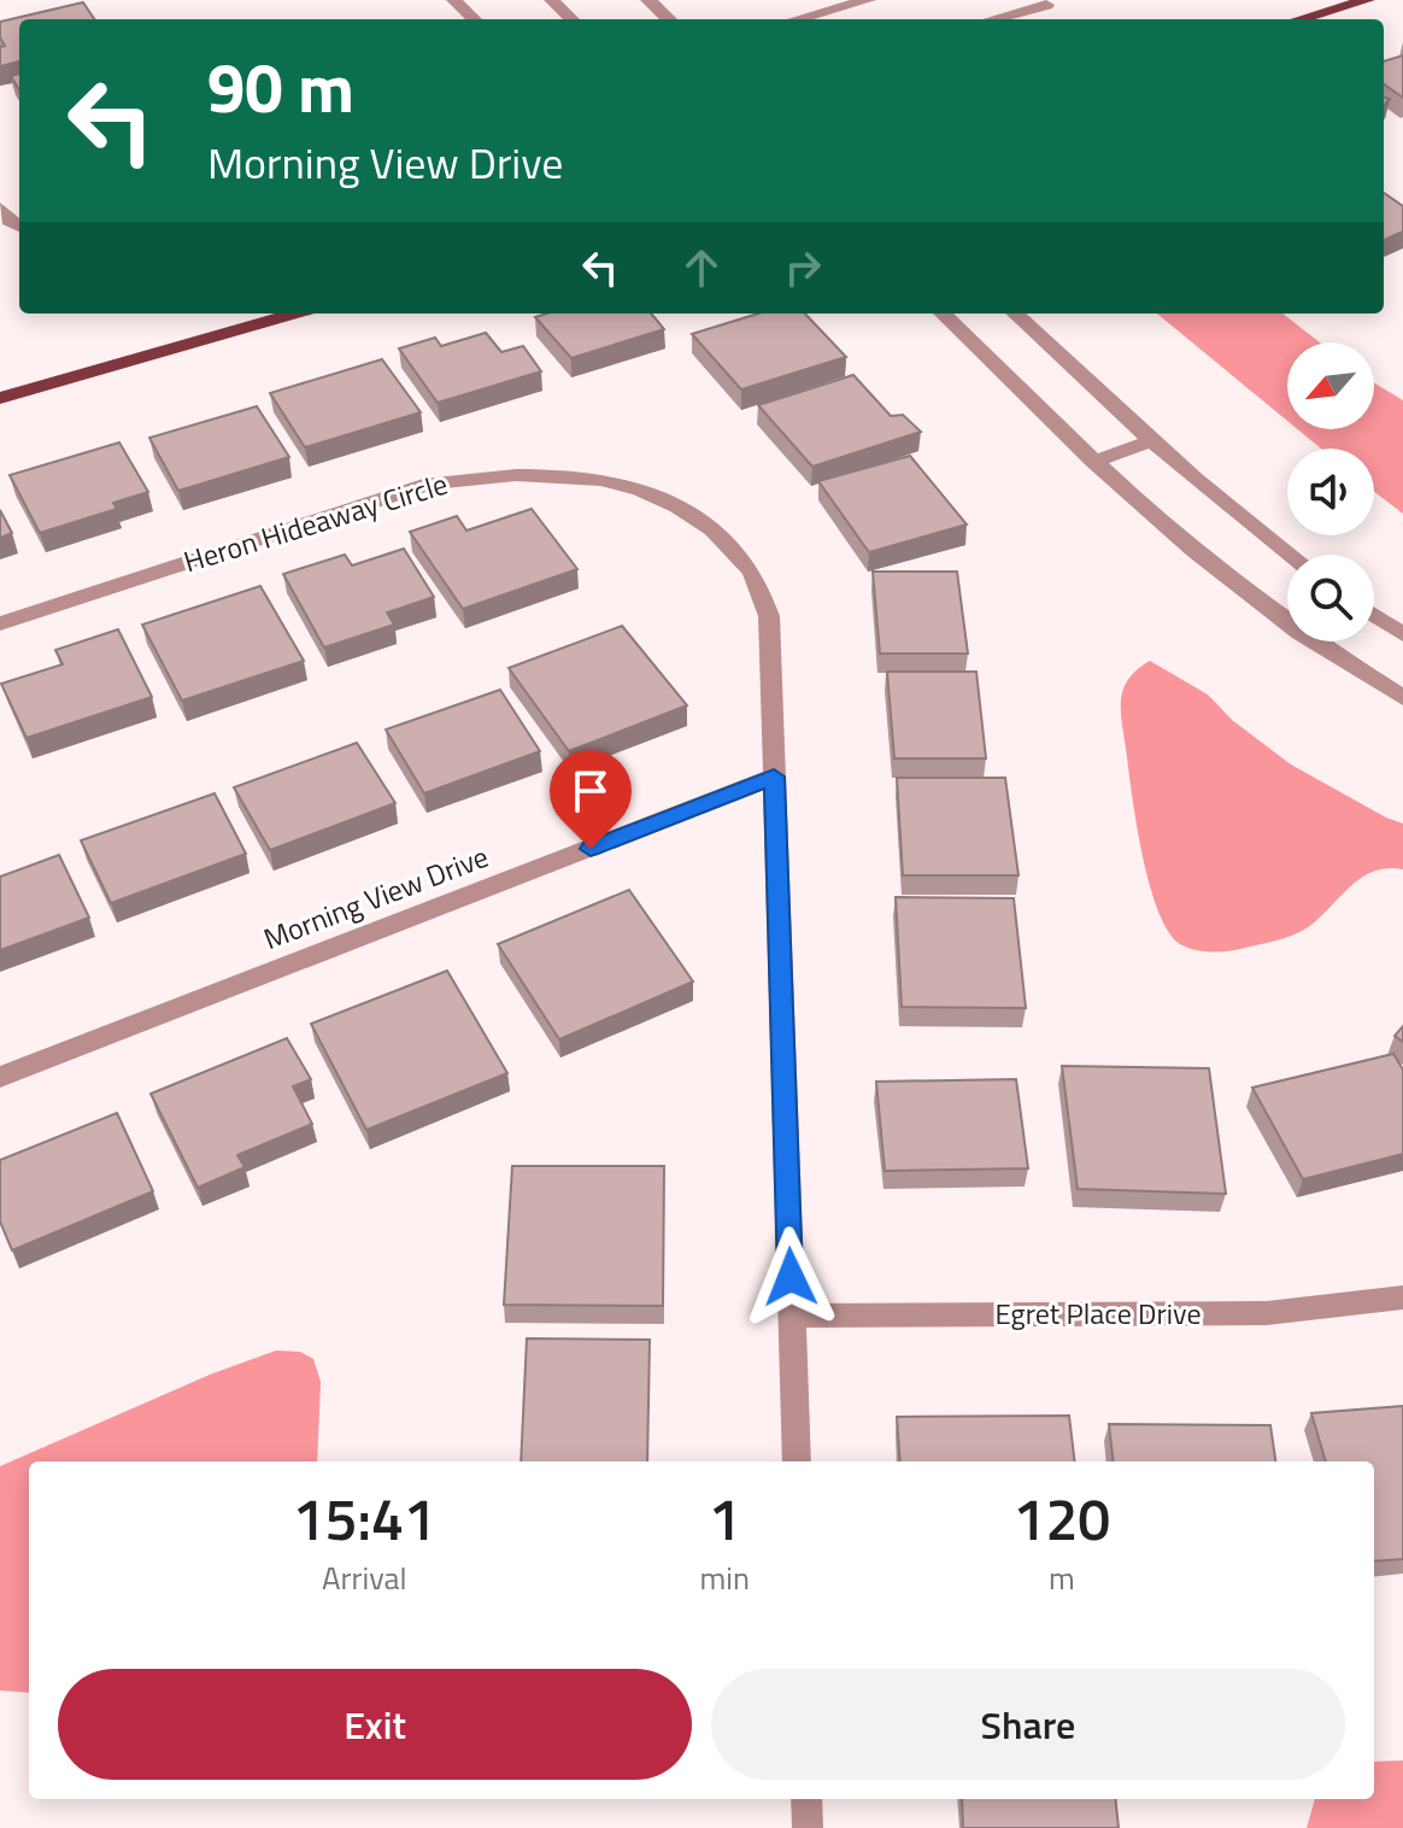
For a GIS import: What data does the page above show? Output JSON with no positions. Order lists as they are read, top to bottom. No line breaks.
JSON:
{"streets":{"street":["Heron Hideaway Circle","Morning View Drive","Egret Place Drive"]},"crossings":[["Heron Hideaway Circle","Morning View Drive"],["Heron Hideaway Circle","Egret Place Drive"]],"north":"bottom left","page":{"turn":["90 m","Morning View Drive"],"eta":["15:41","Arrival","1","min","120","m"],"buttons":["Exit","Share"]}}
